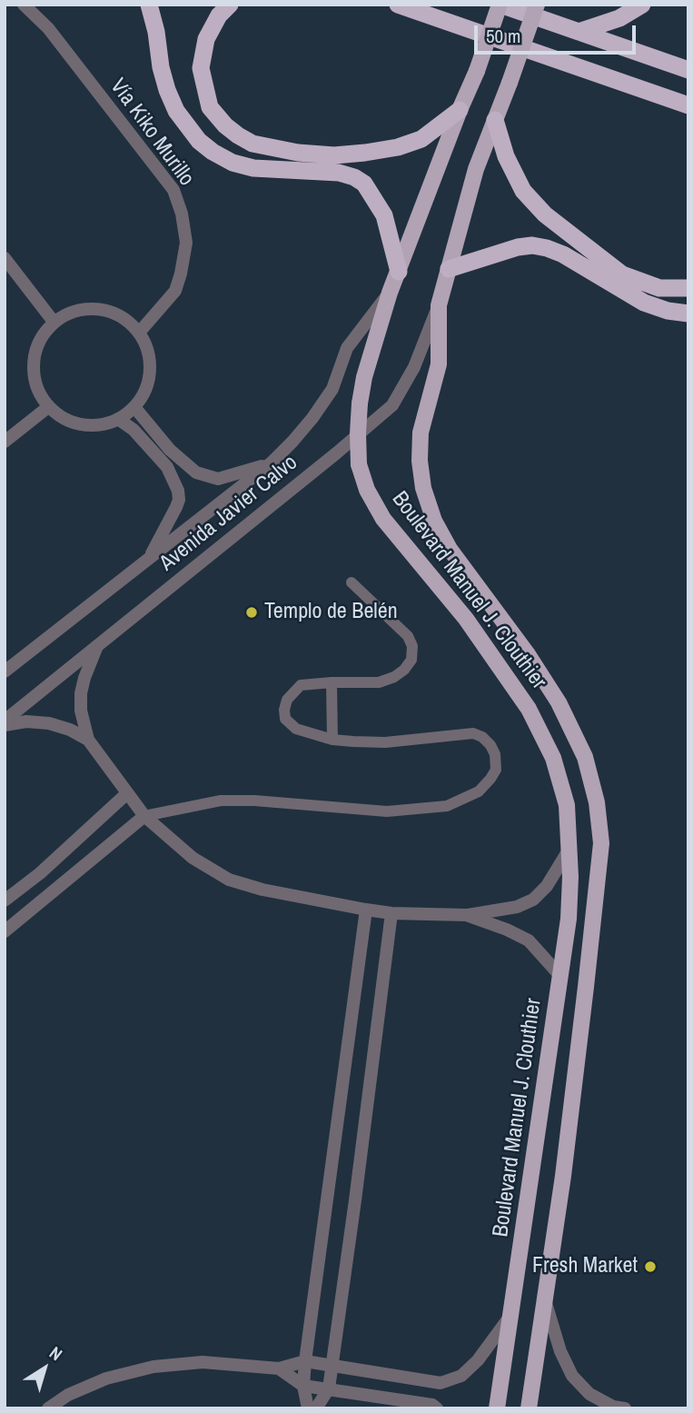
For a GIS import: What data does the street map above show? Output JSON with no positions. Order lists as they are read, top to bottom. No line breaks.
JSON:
{"streets":{"main road":["Boulevard Manuel J. Clouthier"],"street":["Vía Kiko Murillo","Avenida Javier Calvo"]},"crossings":[["Avenida Javier Calvo","Boulevard Manuel J. Clouthier"]],"places":["Templo de Belén","Fresh Market"],"scale_bar":"50 m","north":"top right"}
